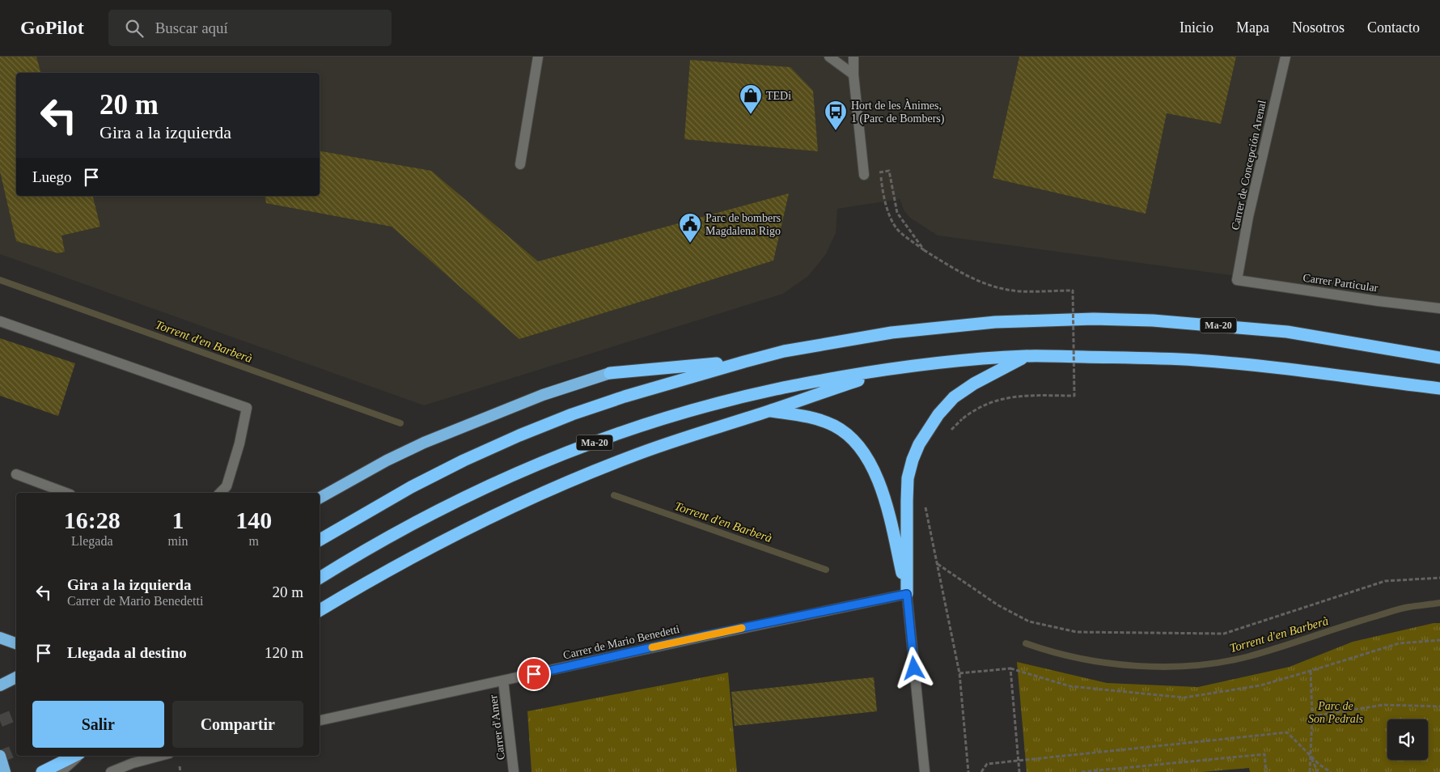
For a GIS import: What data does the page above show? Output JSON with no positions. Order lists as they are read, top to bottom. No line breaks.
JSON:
{"streets":{"highway":["Ma-20"],"street":["Carrer de Concepción Arenal","Carrer Particular","Carrer de Mario Benedetti","Carrer d'Amer"]},"crossings":[["Carrer de Concepción Arenal","Carrer Particular"],["Carrer de Mario Benedetti","Carrer d'Amer"]],"water":["Torrent d'en Barberà"],"parks":["Parc de Son Pedrals"],"places":{"shop":["TEDi"],"bus stop":["Hort de les Ànimes, 1 (Parc de Bombers)"],"public building":["Parc de bombers Magdalena Rigo"]},"page":{"header":"GoPilot","search":"Buscar aquí","nav":["Inicio","Mapa","Nosotros","Contacto"],"turn":["20 m","Gira a la izquierda"],"then":"Luego","eta":["16:28","Llegada","1","min","140","m"],"list":[{"name":"Gira a la izquierda","note":"Carrer de Mario Benedetti","value":"20 m"},{"name":"Llegada al destino","value":"120 m"}],"buttons":["Salir","Compartir"]}}
